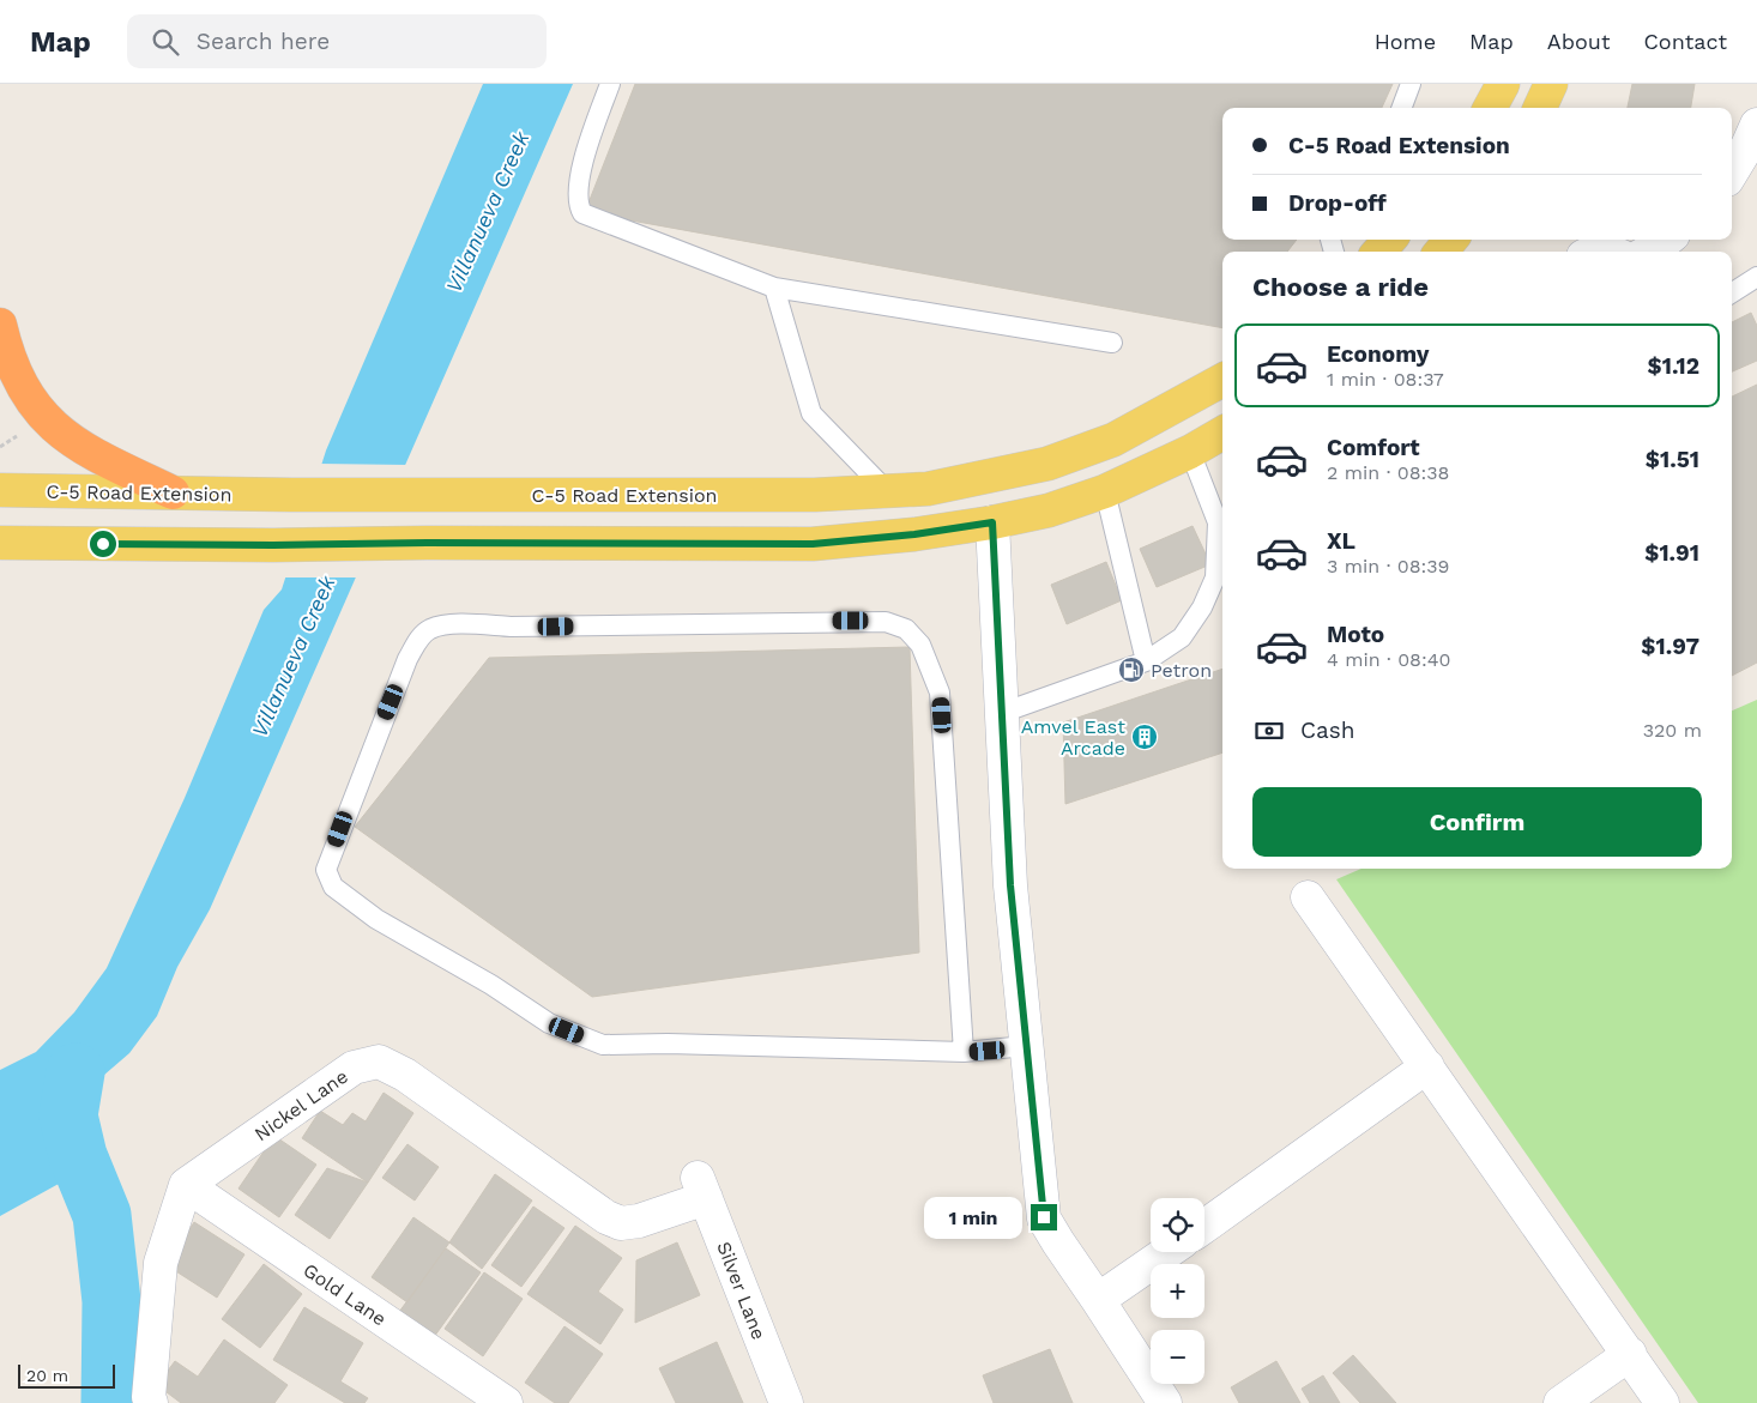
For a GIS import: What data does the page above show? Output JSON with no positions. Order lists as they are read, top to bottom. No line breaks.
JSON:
{"streets":{"main road":["C-5 Road Extension"],"street":["Nickel Lane","Silver Lane","Gold Lane"]},"crossings":[["Nickel Lane","Silver Lane"],["Nickel Lane","Gold Lane"]],"water":["Villanueva Creek"],"places":{"fuel station":["Petron"],"building":["Amvel East Arcade"]},"scale_bar":"20 m","page":{"header":"Map","search":"Search here","nav":["Home","Map","About","Contact"],"banner":["C-5 Road Extension","Drop-off"],"heading":"Choose a ride","list":[{"name":"Economy","note":"1 min · 08:37","value":"$1.12"},{"name":"Comfort","note":"2 min · 08:38","value":"$1.51"},{"name":"XL","note":"3 min · 08:39","value":"$1.91"},{"name":"Moto","note":"4 min · 08:40","value":"$1.97"}],"pay":["Cash","320 m"],"buttons":"Confirm","bubble":"1 min","map_buttons":["+","−"],"scale":"20 m"}}
